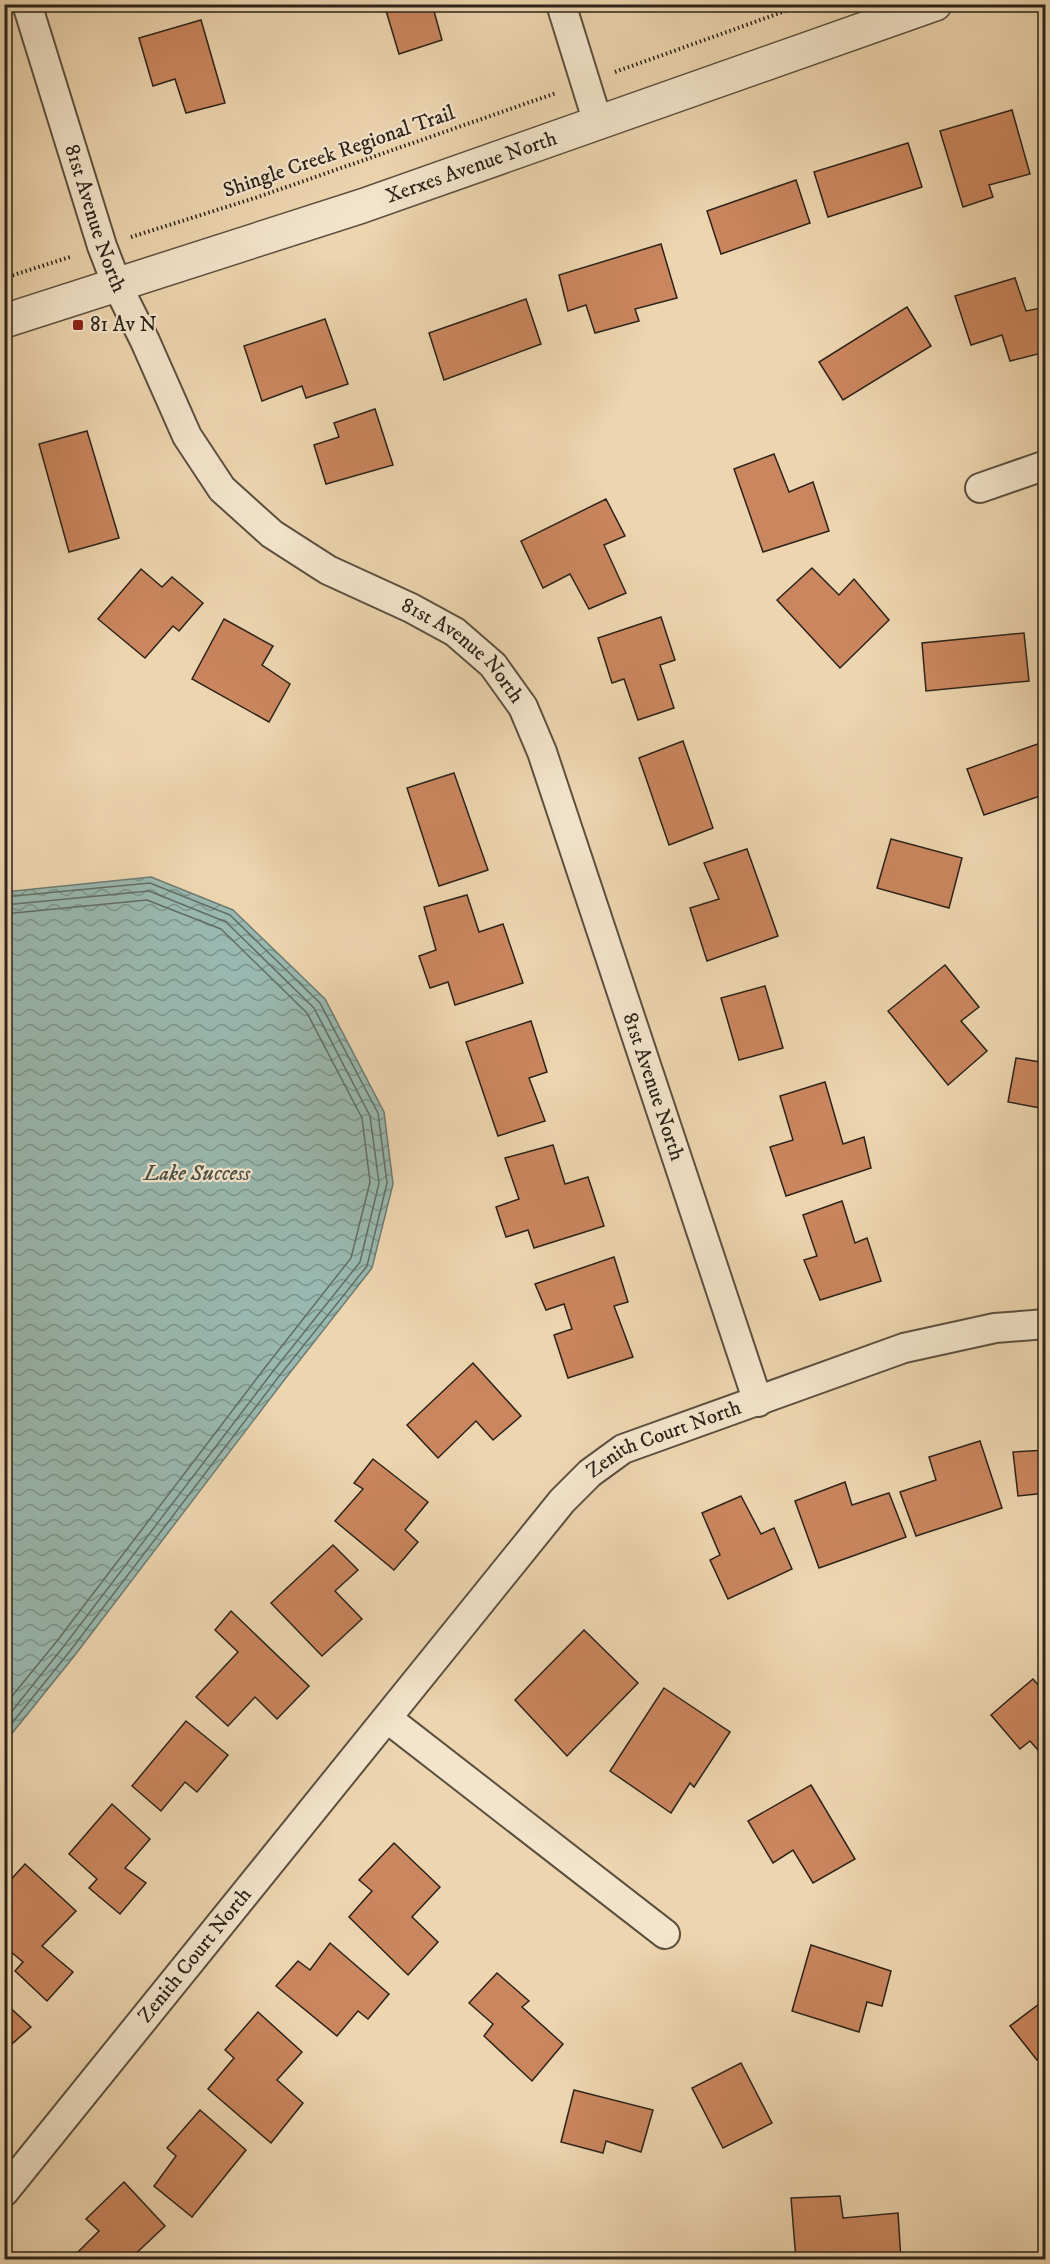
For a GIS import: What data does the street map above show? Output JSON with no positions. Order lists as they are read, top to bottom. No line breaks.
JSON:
{"streets":{"street":["Xerxes Avenue North","81st Avenue North","Zenith Court North"],"path":["Shingle Creek Regional Trail"]},"crossings":[["Xerxes Avenue North","81st Avenue North"],["81st Avenue North","Zenith Court North"]],"water":["Lake Success"],"places":{"transit":["81 Av N"]}}
